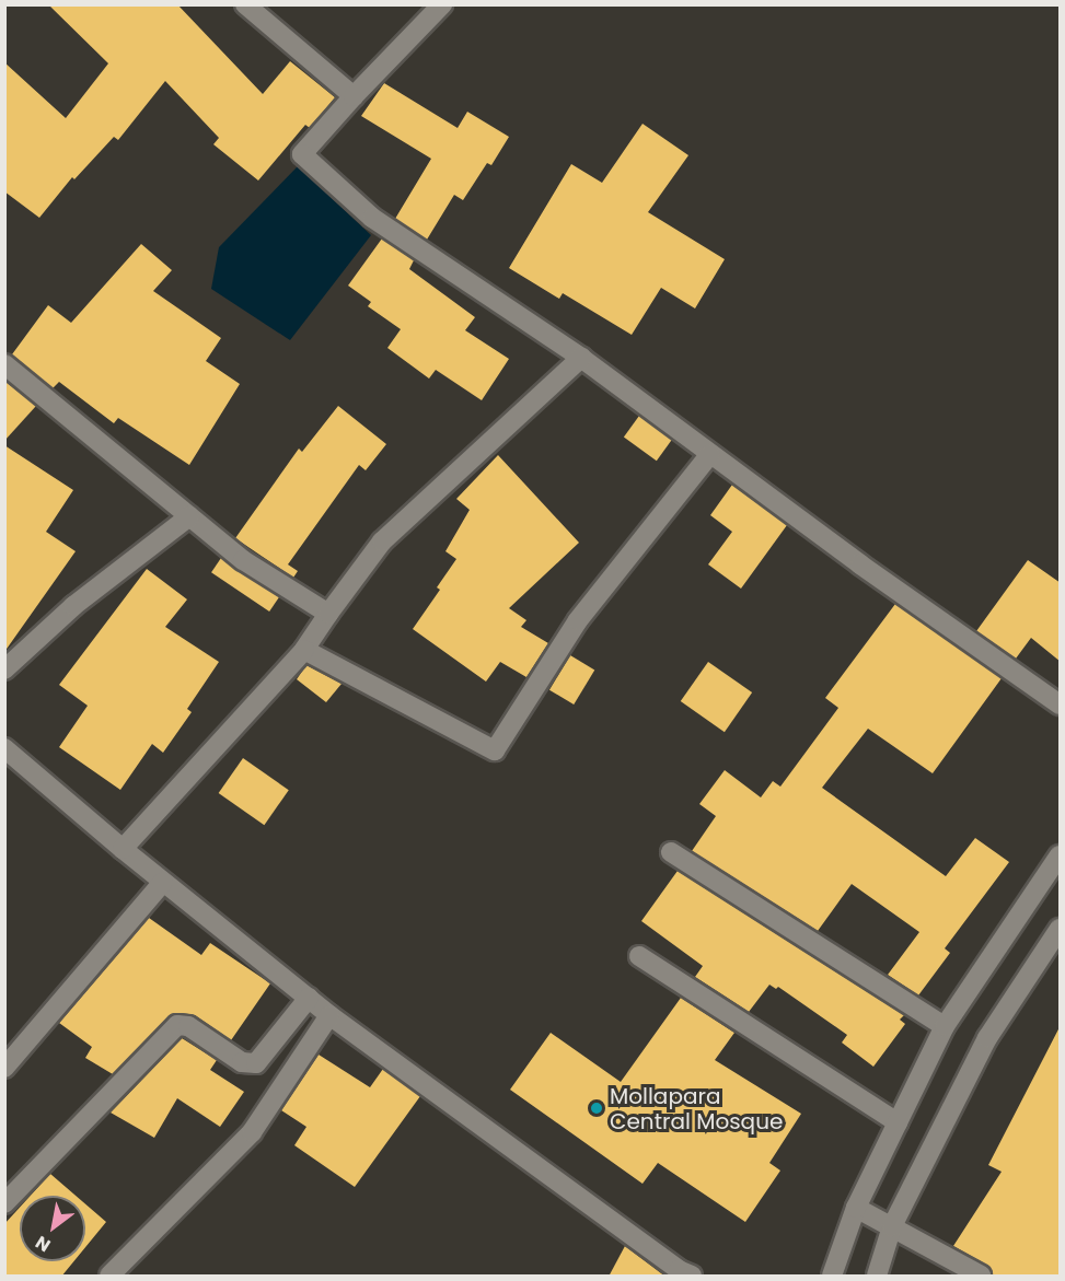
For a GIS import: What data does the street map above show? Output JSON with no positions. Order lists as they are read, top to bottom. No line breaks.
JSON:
{"places":["Mollapara Central Mosque"],"north":"bottom left"}
